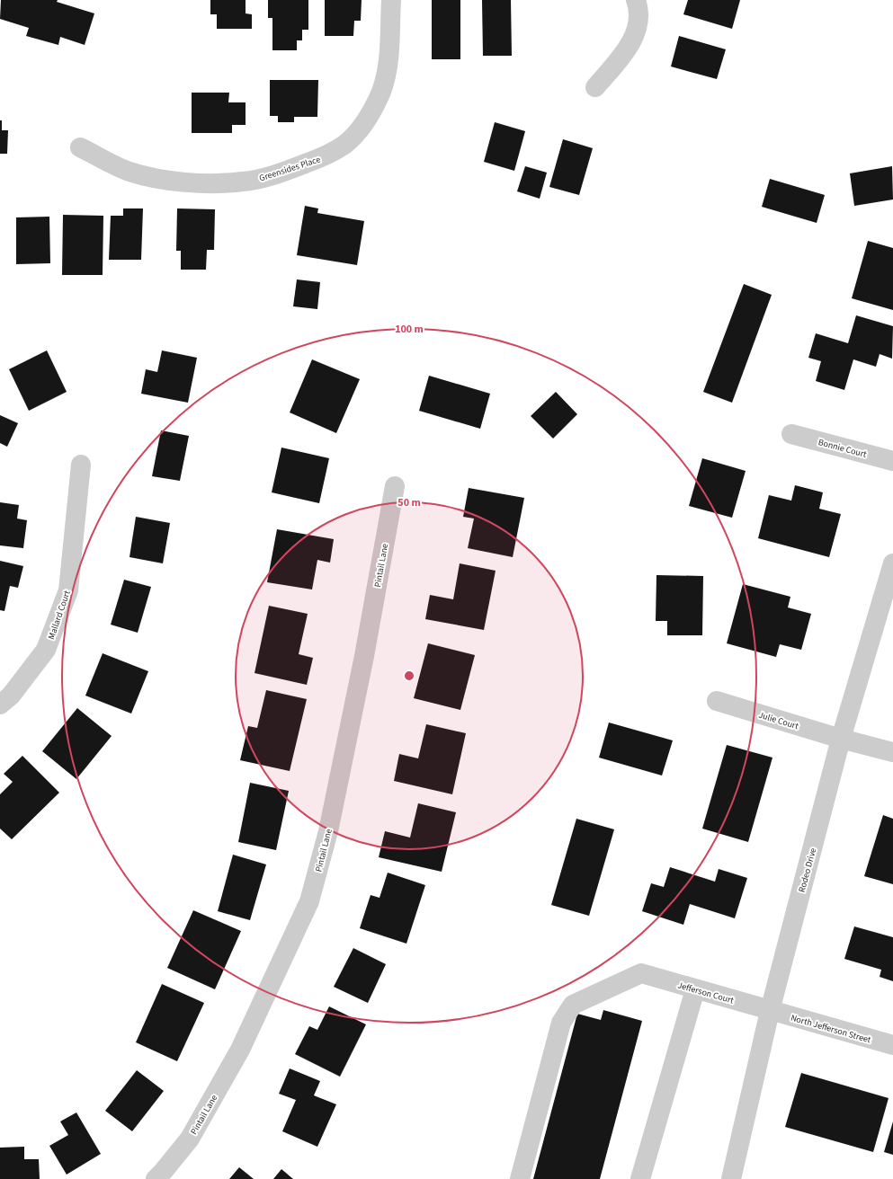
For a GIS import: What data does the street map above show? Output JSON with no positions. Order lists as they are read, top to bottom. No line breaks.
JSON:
{"streets":{"street":["Greensides Place","Bonnie Court","Pintail Lane","Mallard Court","Julie Court","Rodeo Drive","Jefferson Court","North Jefferson Street"]},"crossings":[["Julie Court","Rodeo Drive"],["Rodeo Drive","Jefferson Court"],["Rodeo Drive","North Jefferson Street"],["Jefferson Court","North Jefferson Street"]],"rings":["100 m","50 m"]}
